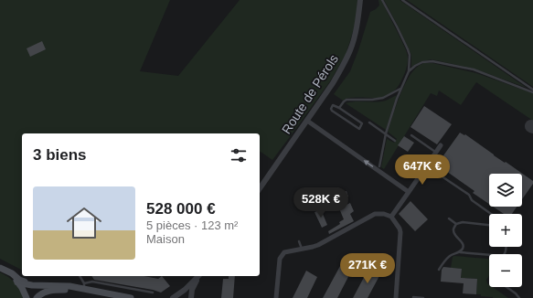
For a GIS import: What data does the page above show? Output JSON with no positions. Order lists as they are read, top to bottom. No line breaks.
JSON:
{"streets":{"street":["Route de Pérols"]},"page":{"heading":"3 biens","price":["647K €","528K €","271K €"],"map_buttons":["+","−"],"list":[{"name":"528 000 €","note":"5 pièces · 123 m² · Maison"}]}}
